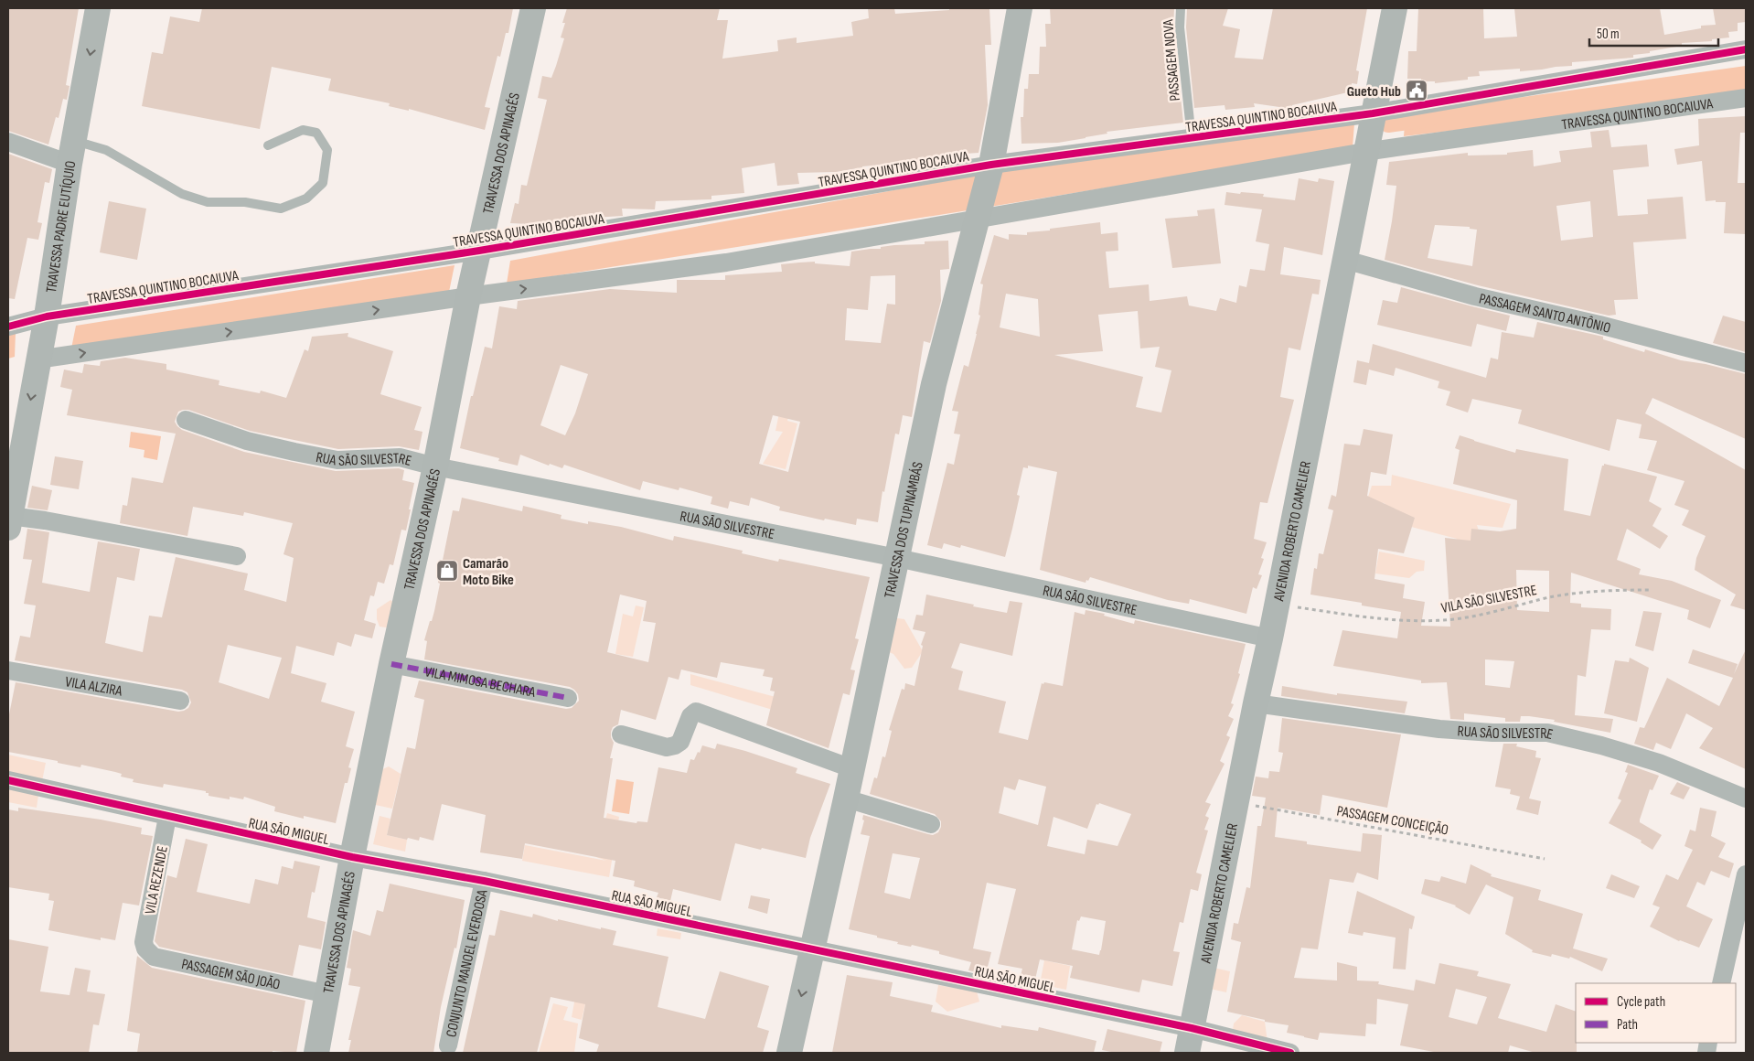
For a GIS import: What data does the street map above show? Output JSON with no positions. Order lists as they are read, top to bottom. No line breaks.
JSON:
{"streets":{"street":["TRAVESSA QUINTINO BOCAIUVA","TRAVESSA DOS APINAGÉS","TRAVESSA PADRE EUTÍQUIO","PASSAGEM SANTO ANTÔNIO","RUA SÃO SILVESTRE","TRAVESSA DOS TUPINAMBÁS","AVENIDA ROBERTO CAMELIER","VILA MIMOSA BECHARA","VILA ALZIRA","RUA SÃO MIGUEL","VILA REZENDE","CONJUNTO MANOEL EVERDOSA","PASSAGEM SÃO JOÃO"],"lane":["PASSAGEM NOVA"],"path":["VILA SÃO SILVESTRE","PASSAGEM CONCEIÇÃO"]},"crossings":[["PASSAGEM NOVA","TRAVESSA QUINTINO BOCAIUVA"],["TRAVESSA QUINTINO BOCAIUVA","TRAVESSA DOS APINAGÉS"],["TRAVESSA QUINTINO BOCAIUVA","TRAVESSA PADRE EUTÍQUIO"],["TRAVESSA QUINTINO BOCAIUVA","TRAVESSA DOS TUPINAMBÁS"],["TRAVESSA QUINTINO BOCAIUVA","AVENIDA ROBERTO CAMELIER"],["TRAVESSA DOS APINAGÉS","RUA SÃO SILVESTRE"],["TRAVESSA DOS APINAGÉS","VILA MIMOSA BECHARA"],["TRAVESSA DOS APINAGÉS","RUA SÃO MIGUEL"],["TRAVESSA DOS APINAGÉS","PASSAGEM SÃO JOÃO"],["PASSAGEM SANTO ANTÔNIO","AVENIDA ROBERTO CAMELIER"],["RUA SÃO SILVESTRE","TRAVESSA DOS TUPINAMBÁS"],["RUA SÃO SILVESTRE","AVENIDA ROBERTO CAMELIER"],["TRAVESSA DOS TUPINAMBÁS","RUA SÃO MIGUEL"],["AVENIDA ROBERTO CAMELIER","VILA SÃO SILVESTRE"],["AVENIDA ROBERTO CAMELIER","PASSAGEM CONCEIÇÃO"],["AVENIDA ROBERTO CAMELIER","RUA SÃO MIGUEL"],["RUA SÃO MIGUEL","VILA REZENDE"],["RUA SÃO MIGUEL","CONJUNTO MANOEL EVERDOSA"],["VILA REZENDE","PASSAGEM SÃO JOÃO"]],"one_way":["TRAVESSA PADRE EUTÍQUIO"],"places":{"public building":["Gueto Hub"],"shop":["Camarão Moto Bike"]},"legend":["Cycle path","Path"],"scale_bar":"50 m"}
